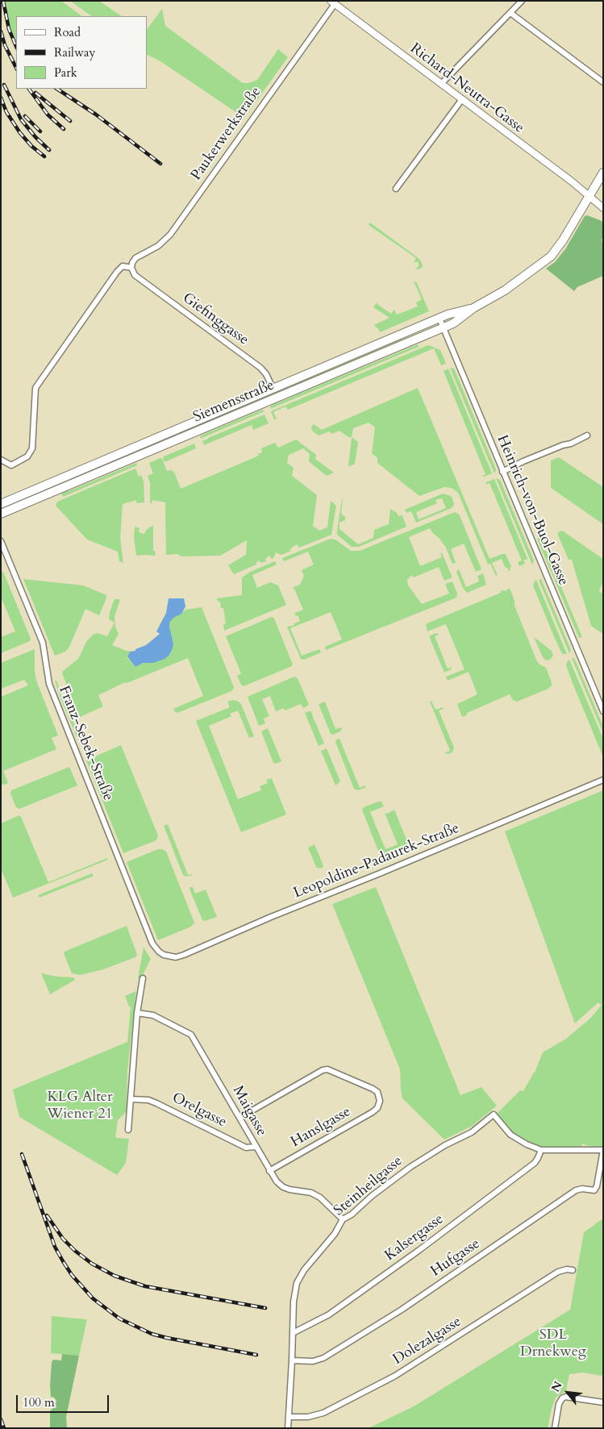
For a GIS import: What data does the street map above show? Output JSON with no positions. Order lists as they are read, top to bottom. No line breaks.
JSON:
{"streets":{"main road":["Siemensstraße"],"street":["Richard-Neutra-Gasse","Paukerwerkstraße","Giefinggasse","Heinrich-von-Buol-Gasse","Franz-Sebek-Straße","Leopoldine-Padaurek-Straße","Orelgasse","Maigasse","Hanslgasse","Steinheilgasse","Kalsergasse","Hufgasse","Dolezalgasse"]},"crossings":[["Richard-Neutra-Gasse","Paukerwerkstraße"],["Richard-Neutra-Gasse","Siemensstraße"],["Paukerwerkstraße","Giefinggasse"],["Giefinggasse","Siemensstraße"],["Siemensstraße","Heinrich-von-Buol-Gasse"],["Franz-Sebek-Straße","Leopoldine-Padaurek-Straße"],["Orelgasse","Maigasse"],["Maigasse","Hanslgasse"],["Maigasse","Steinheilgasse"],["Steinheilgasse","Kalsergasse"],["Steinheilgasse","Hufgasse"],["Steinheilgasse","Dolezalgasse"]],"parks":["KLG Alter Wiener 21","SDL Drnekweg"],"legend":["Road","Railway","Park"],"scale_bar":"100 m","north":"top left"}
